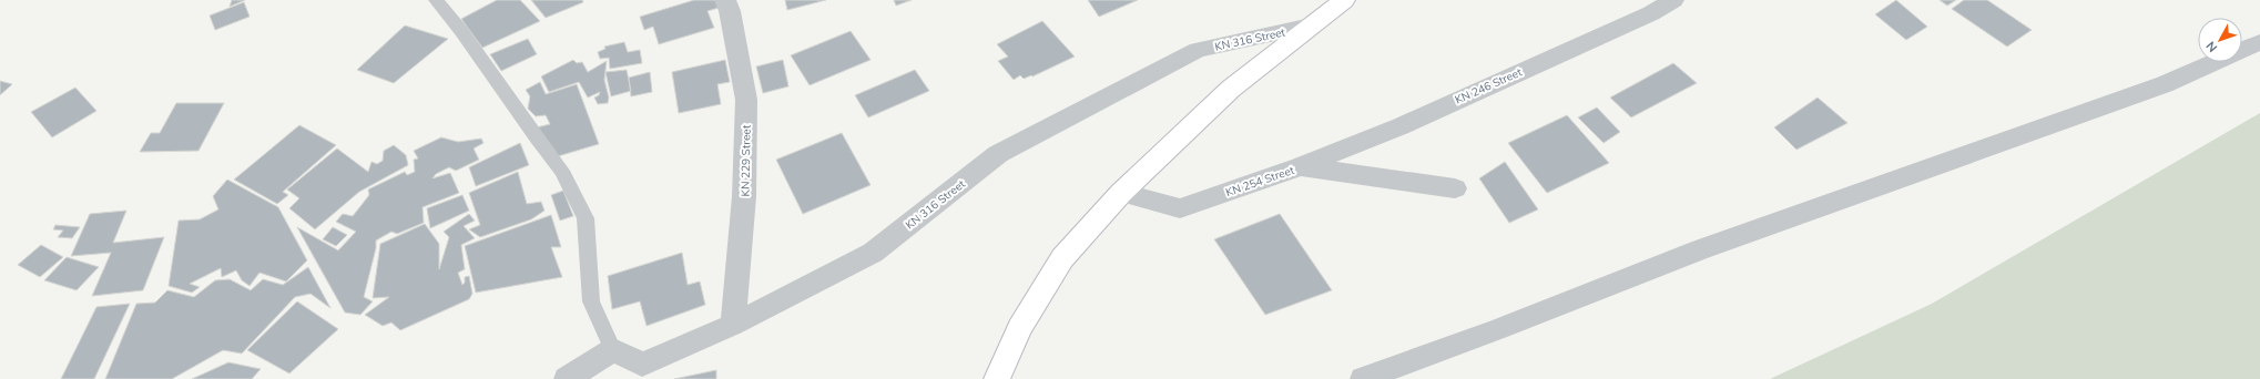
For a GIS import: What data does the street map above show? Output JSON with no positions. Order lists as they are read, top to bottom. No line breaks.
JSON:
{"streets":{"street":["KN 316 Street","KN 246 Street","KN 229 Street","KN 254 Street"]},"crossings":[["KN 316 Street","KN 229 Street"],["KN 246 Street","KN 254 Street"]],"north":"bottom left"}
